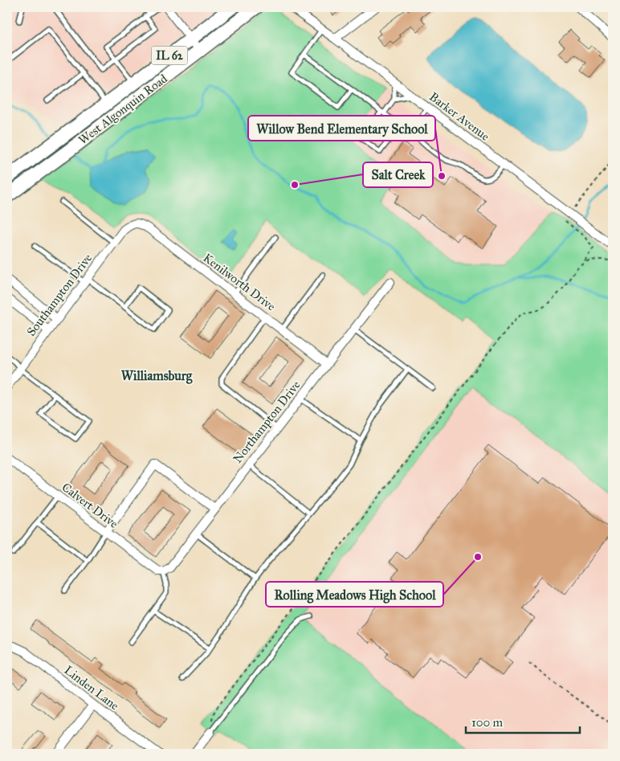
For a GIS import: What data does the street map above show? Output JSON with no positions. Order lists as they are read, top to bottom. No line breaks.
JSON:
{"streets":{"main road":["IL 62","West Algonquin Road"],"street":["Barker Avenue","Kenilworth Drive","Southampton Drive","Northampton Drive","Calvert Drive","Linden Lane"]},"crossings":[["Kenilworth Drive","Southampton Drive"],["Kenilworth Drive","Northampton Drive"],["Northampton Drive","Calvert Drive"]],"districts":["Williamsburg"],"places":["Willow Bend Elementary School","Salt Creek","Rolling Meadows High School"],"scale_bar":"100 m"}
